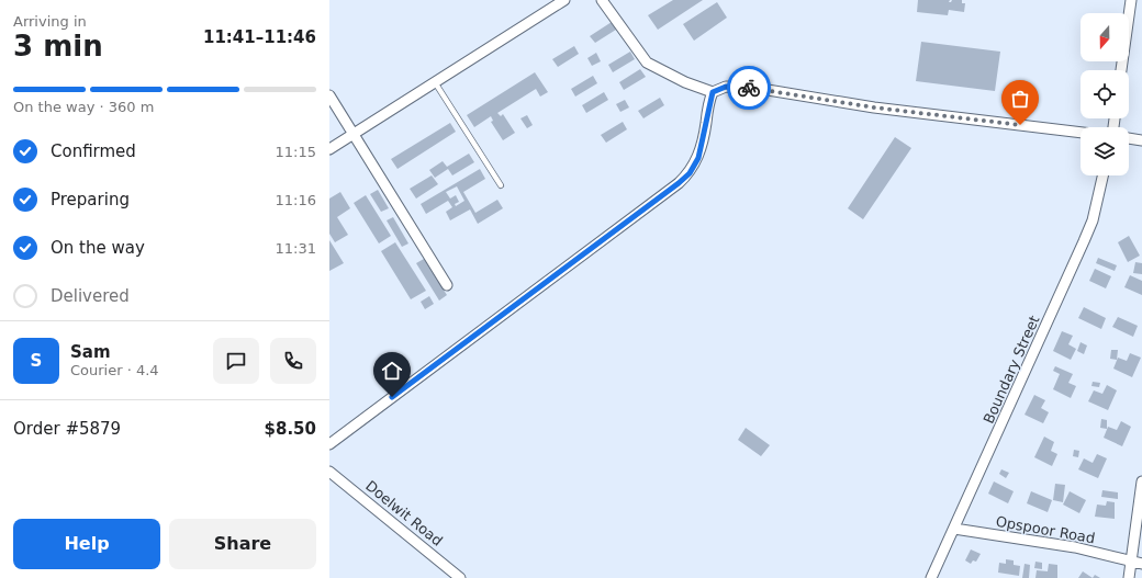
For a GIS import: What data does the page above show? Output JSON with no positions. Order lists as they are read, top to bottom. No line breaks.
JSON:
{"streets":{"street":["Boundary Street","Doelwit Road","Opspoor Road"]},"crossings":[["Boundary Street","Opspoor Road"]],"north":"bottom","page":{"heading":["3 min","Arriving in","11:41–11:46"],"panel":["Sam","Courier · 4.4","Order #5879","$8.50"],"bar":"On the way · 360 m","list":[["Confirmed","11:15"],["Preparing","11:16"],["On the way","11:31"],"Delivered"],"round":"S","buttons":["Help","Share"]}}
